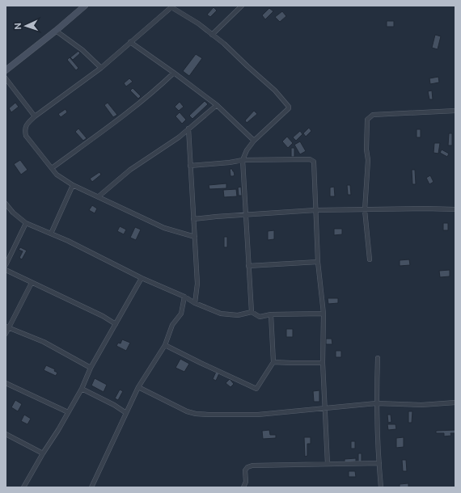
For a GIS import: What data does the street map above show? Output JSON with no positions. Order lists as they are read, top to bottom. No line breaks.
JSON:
{"north":"left"}
